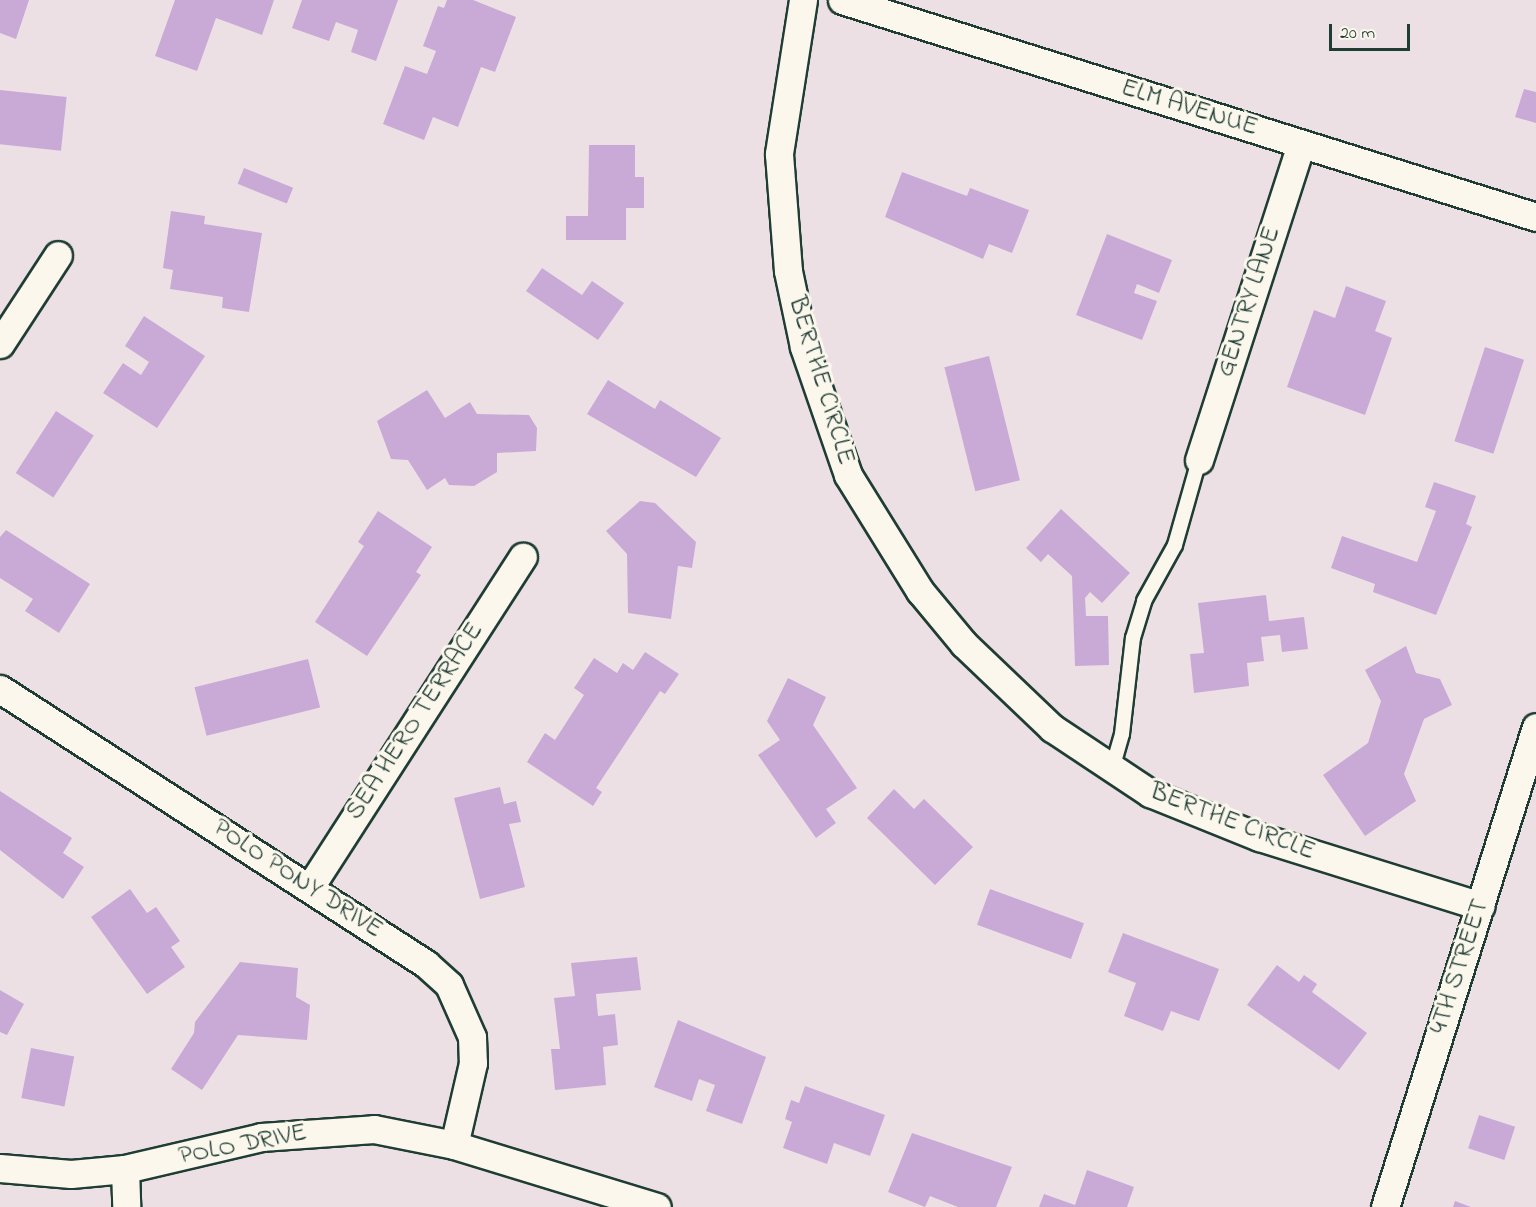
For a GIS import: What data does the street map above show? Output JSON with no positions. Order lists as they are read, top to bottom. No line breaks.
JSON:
{"streets":{"street":["ELM AVENUE","GENTRY LANE","BERTHE CIRCLE","SEA HERO TERRACE","POLO PONY DRIVE","4TH STREET","POLO DRIVE"]},"crossings":[["ELM AVENUE","GENTRY LANE"],["BERTHE CIRCLE","4TH STREET"],["SEA HERO TERRACE","POLO PONY DRIVE"],["POLO PONY DRIVE","POLO DRIVE"]],"scale_bar":"20 m"}
